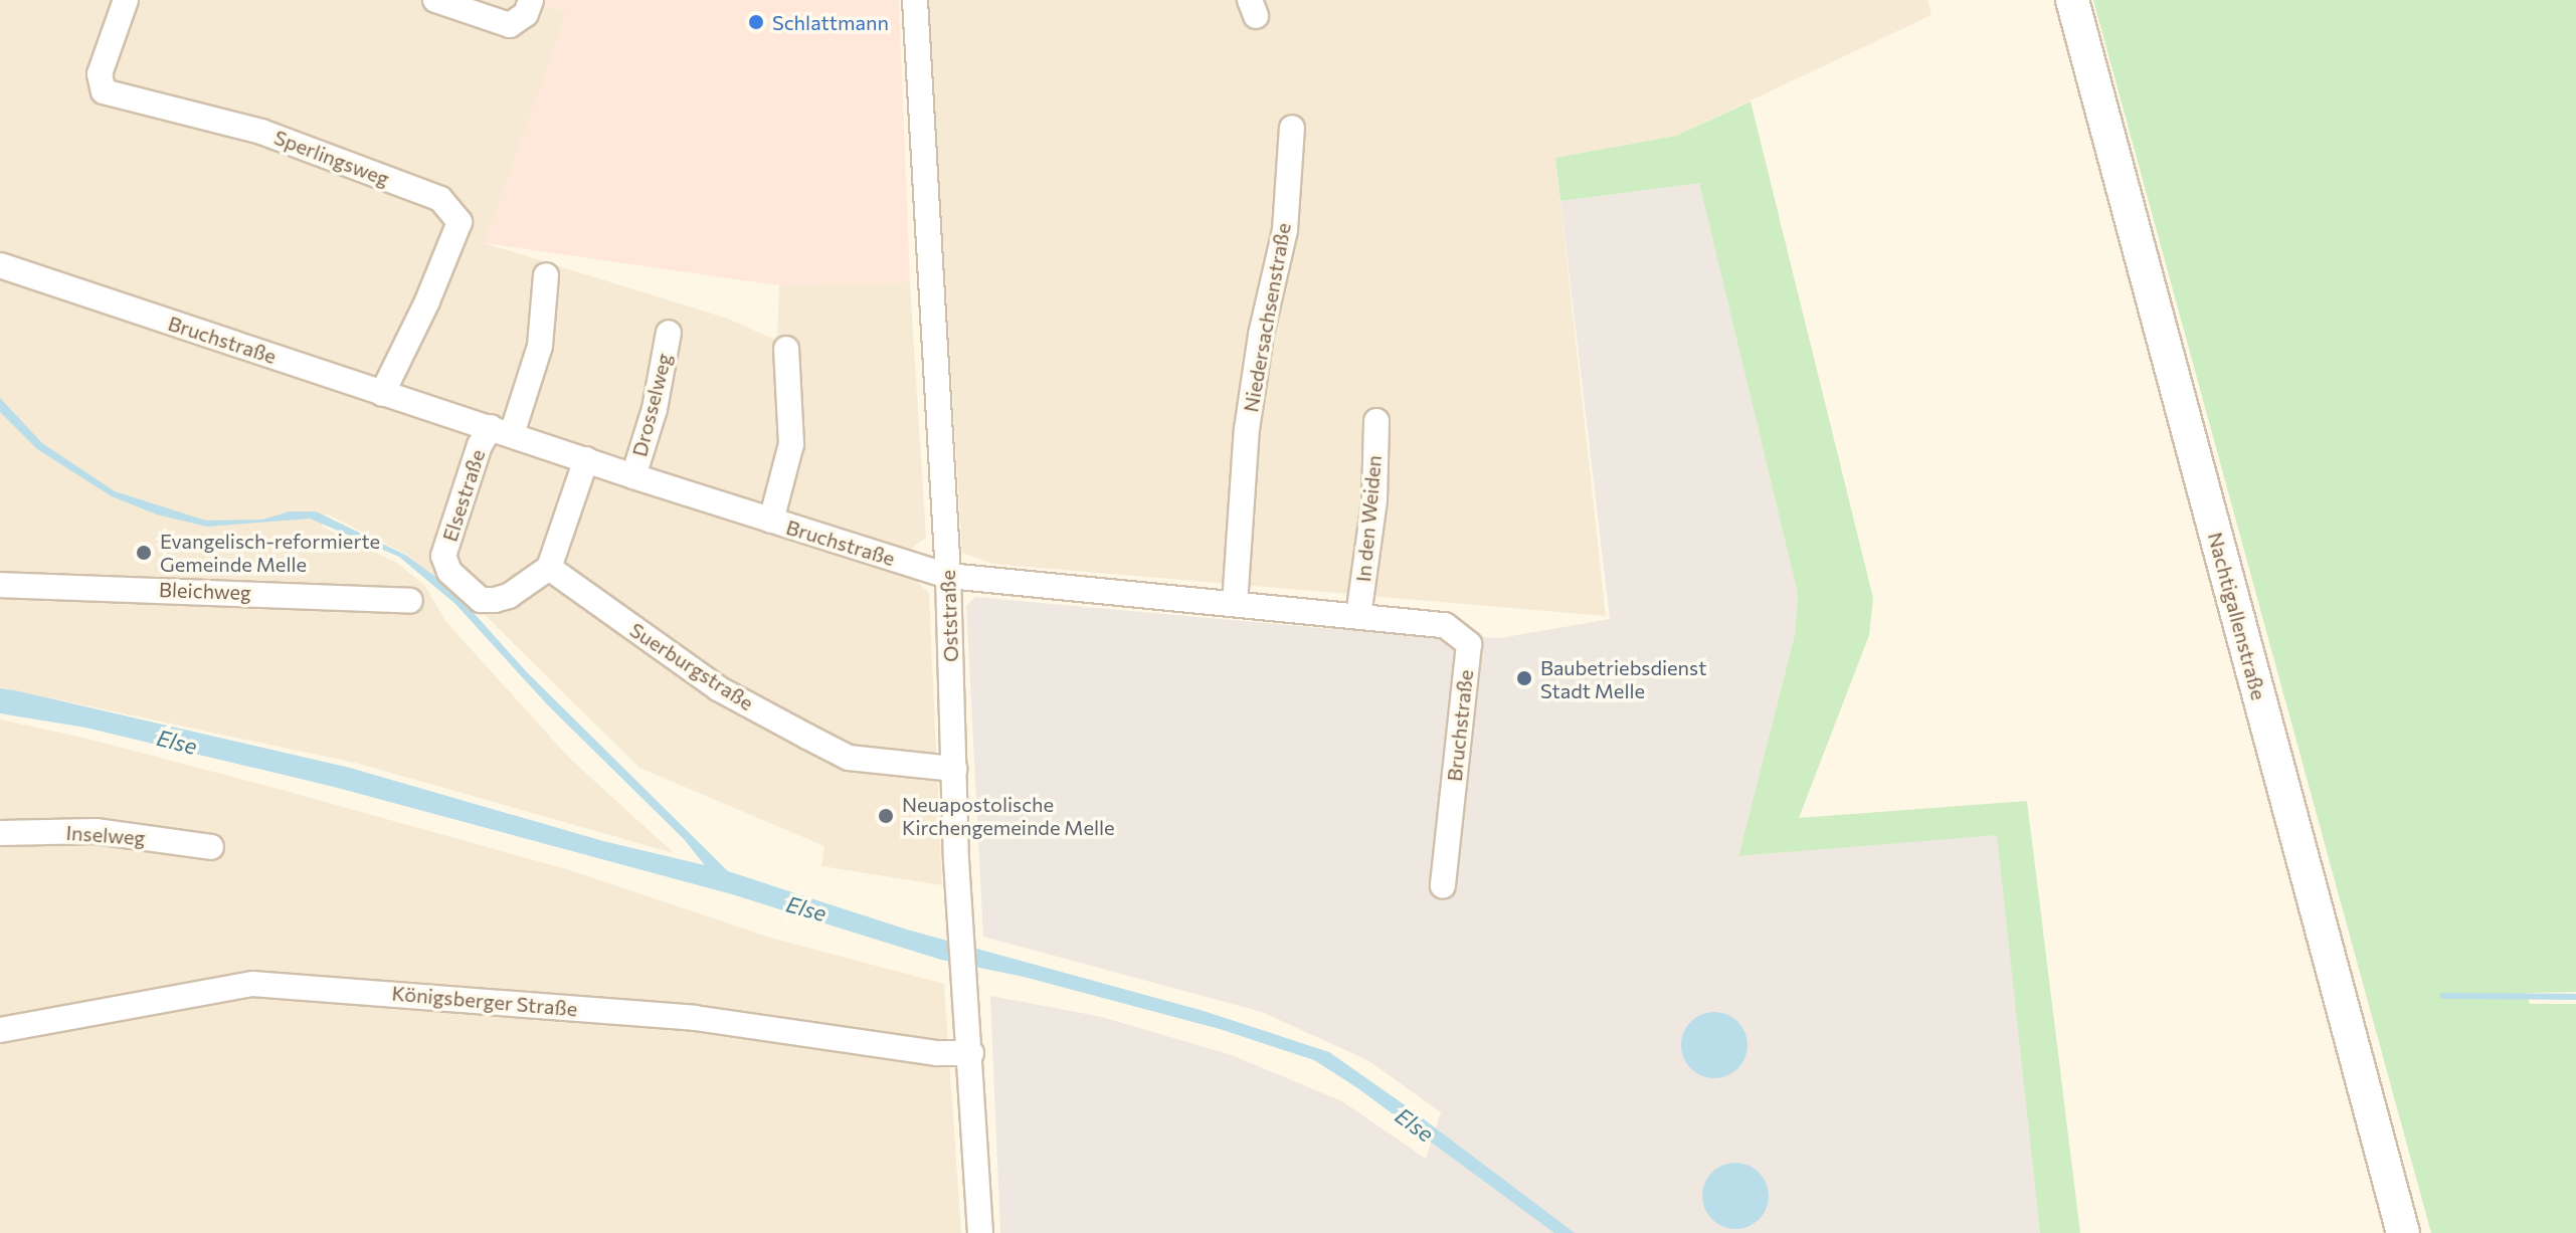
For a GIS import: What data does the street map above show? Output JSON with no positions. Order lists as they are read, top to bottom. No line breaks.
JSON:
{"streets":{"main road":["Nachtigallenstraße"],"street":["Sperlingsweg","Niedersachsenstraße","Bruchstraße","Drosselweg","Elsestraße","In den Weiden","Bleichweg","Oststraße","Suerburgstraße","Inselweg","Königsberger Straße"]},"crossings":[["Sperlingsweg","Bruchstraße"],["Niedersachsenstraße","Bruchstraße"],["Bruchstraße","Drosselweg"],["Bruchstraße","Elsestraße"],["Bruchstraße","In den Weiden"],["Bruchstraße","Oststraße"],["Elsestraße","Suerburgstraße"],["Oststraße","Suerburgstraße"],["Oststraße","Königsberger Straße"]],"water":["Else"],"places":["Schlattmann","Evangelisch-reformierte Gemeinde Melle","Baubetriebsdienst Stadt Melle","Neuapostolische Kirchengemeinde Melle"]}
